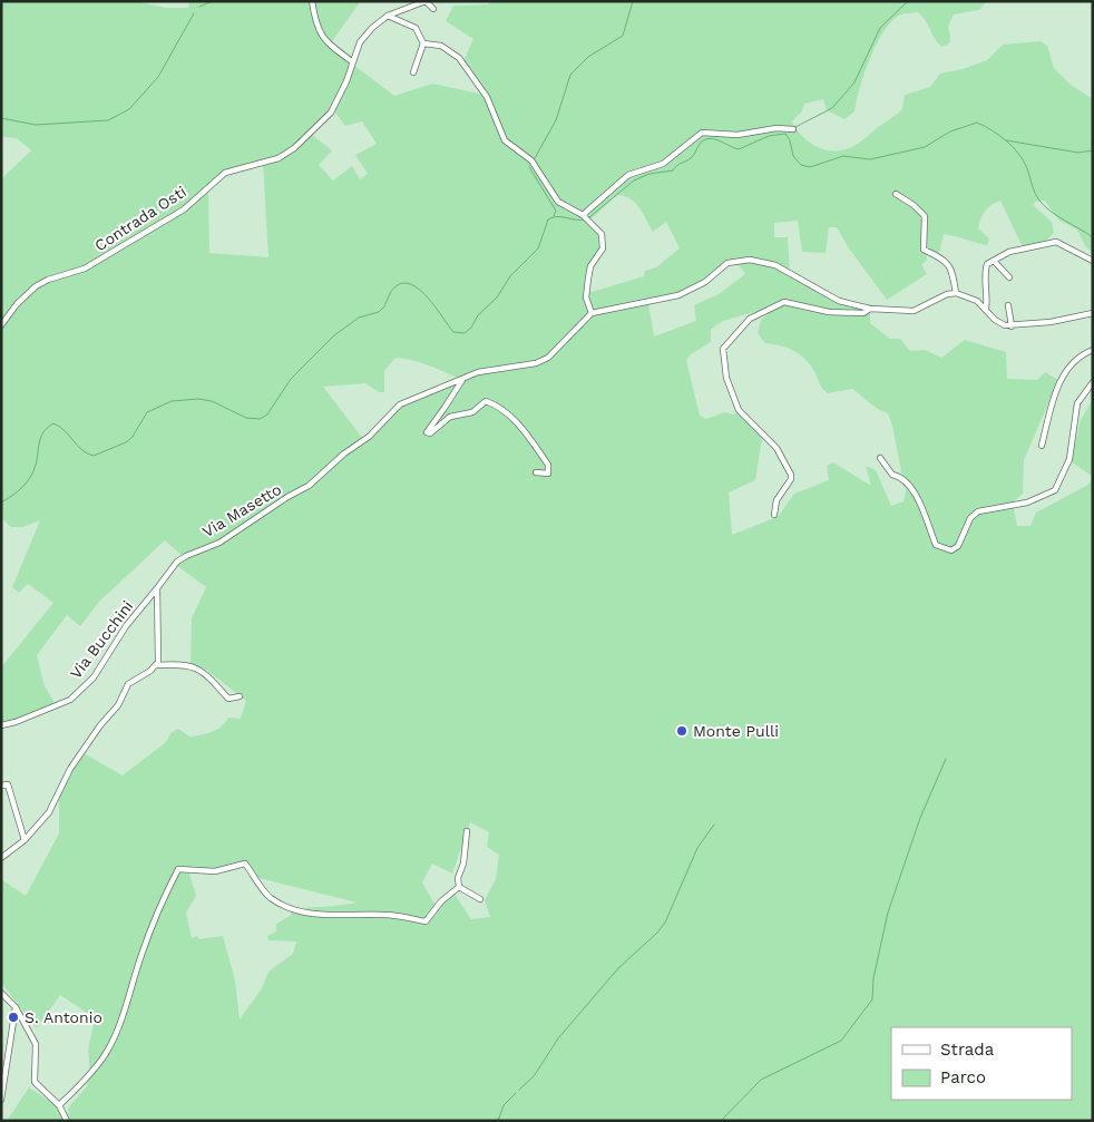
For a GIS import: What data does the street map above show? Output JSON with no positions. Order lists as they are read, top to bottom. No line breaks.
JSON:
{"streets":{"street":["Contrada Osti","Via Masetto","Via Bucchini"]},"crossings":[["Via Masetto","Via Bucchini"]],"places":["Monte Pulli","S. Antonio"],"legend":["Strada","Parco"]}
